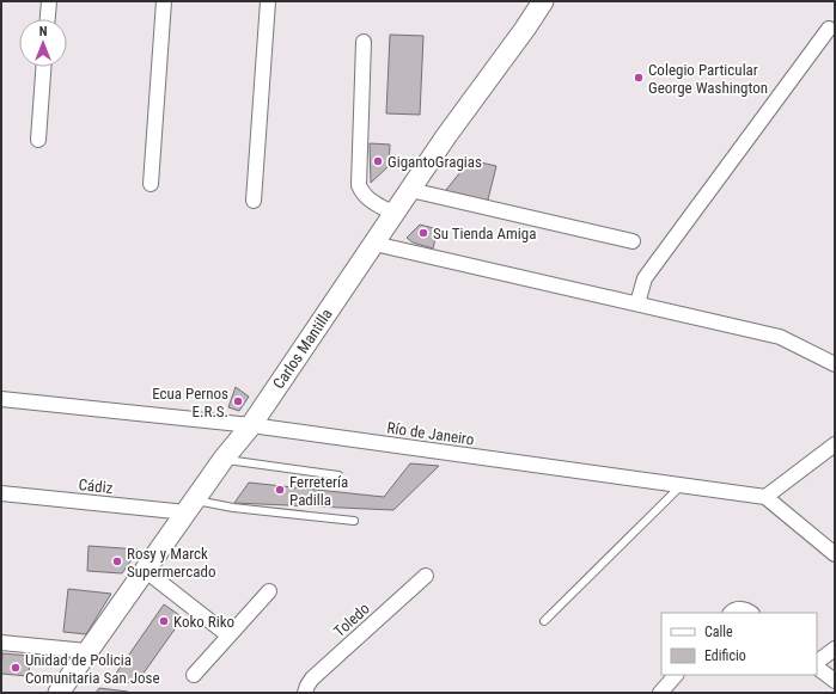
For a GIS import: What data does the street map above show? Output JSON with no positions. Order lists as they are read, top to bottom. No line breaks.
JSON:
{"streets":{"street":["Carlos Mantilla","Río de Janeiro","Cádiz","Toledo"]},"crossings":[["Carlos Mantilla","Río de Janeiro"],["Carlos Mantilla","Cádiz"]],"places":["Colegio Particular George Washington","GigantoGragias","Su Tienda Amiga","Ecua Pernos E.R.S.","Ferretería Padilla","Rosy y Marck Supermercado","Koko Riko","Unidad de Policia Comunitaria San Jose"],"legend":["Calle","Edificio"],"north":"top"}
